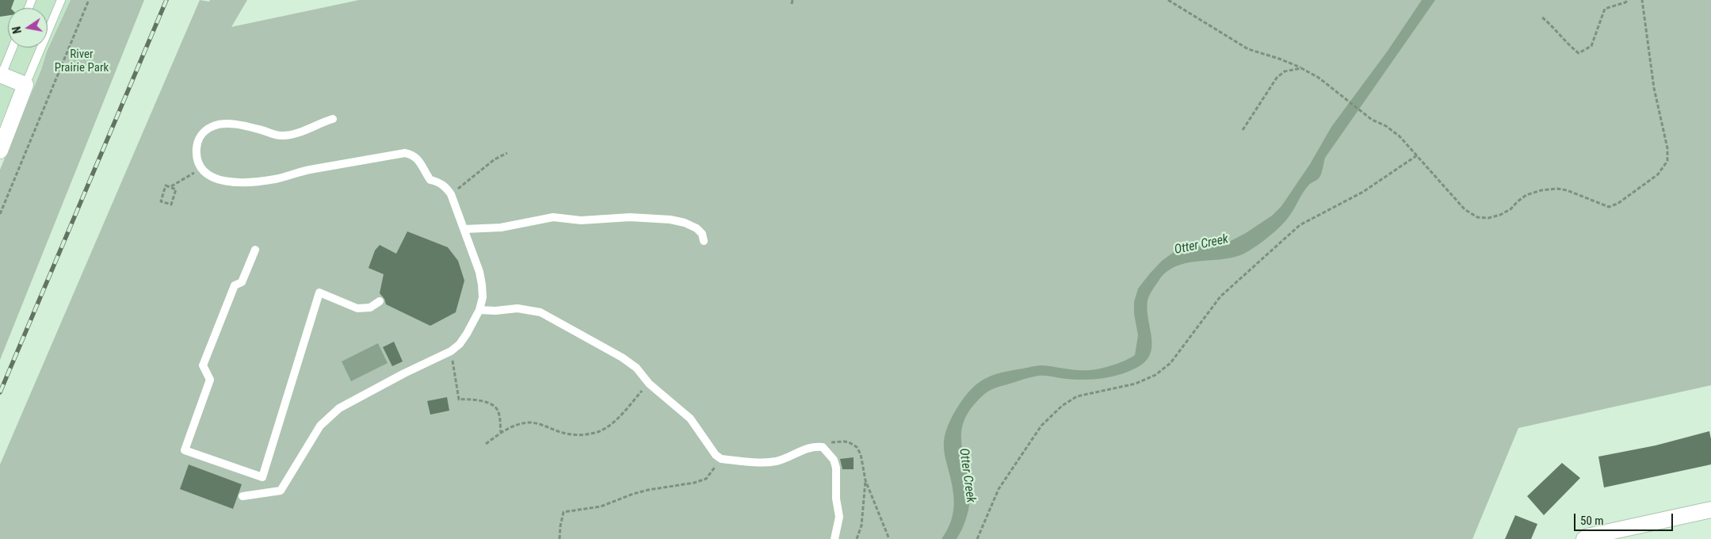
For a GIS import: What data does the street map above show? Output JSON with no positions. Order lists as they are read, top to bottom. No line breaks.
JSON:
{"water":["Otter Creek"],"parks":["River Prairie Park"],"scale_bar":"50 m","north":"left"}
